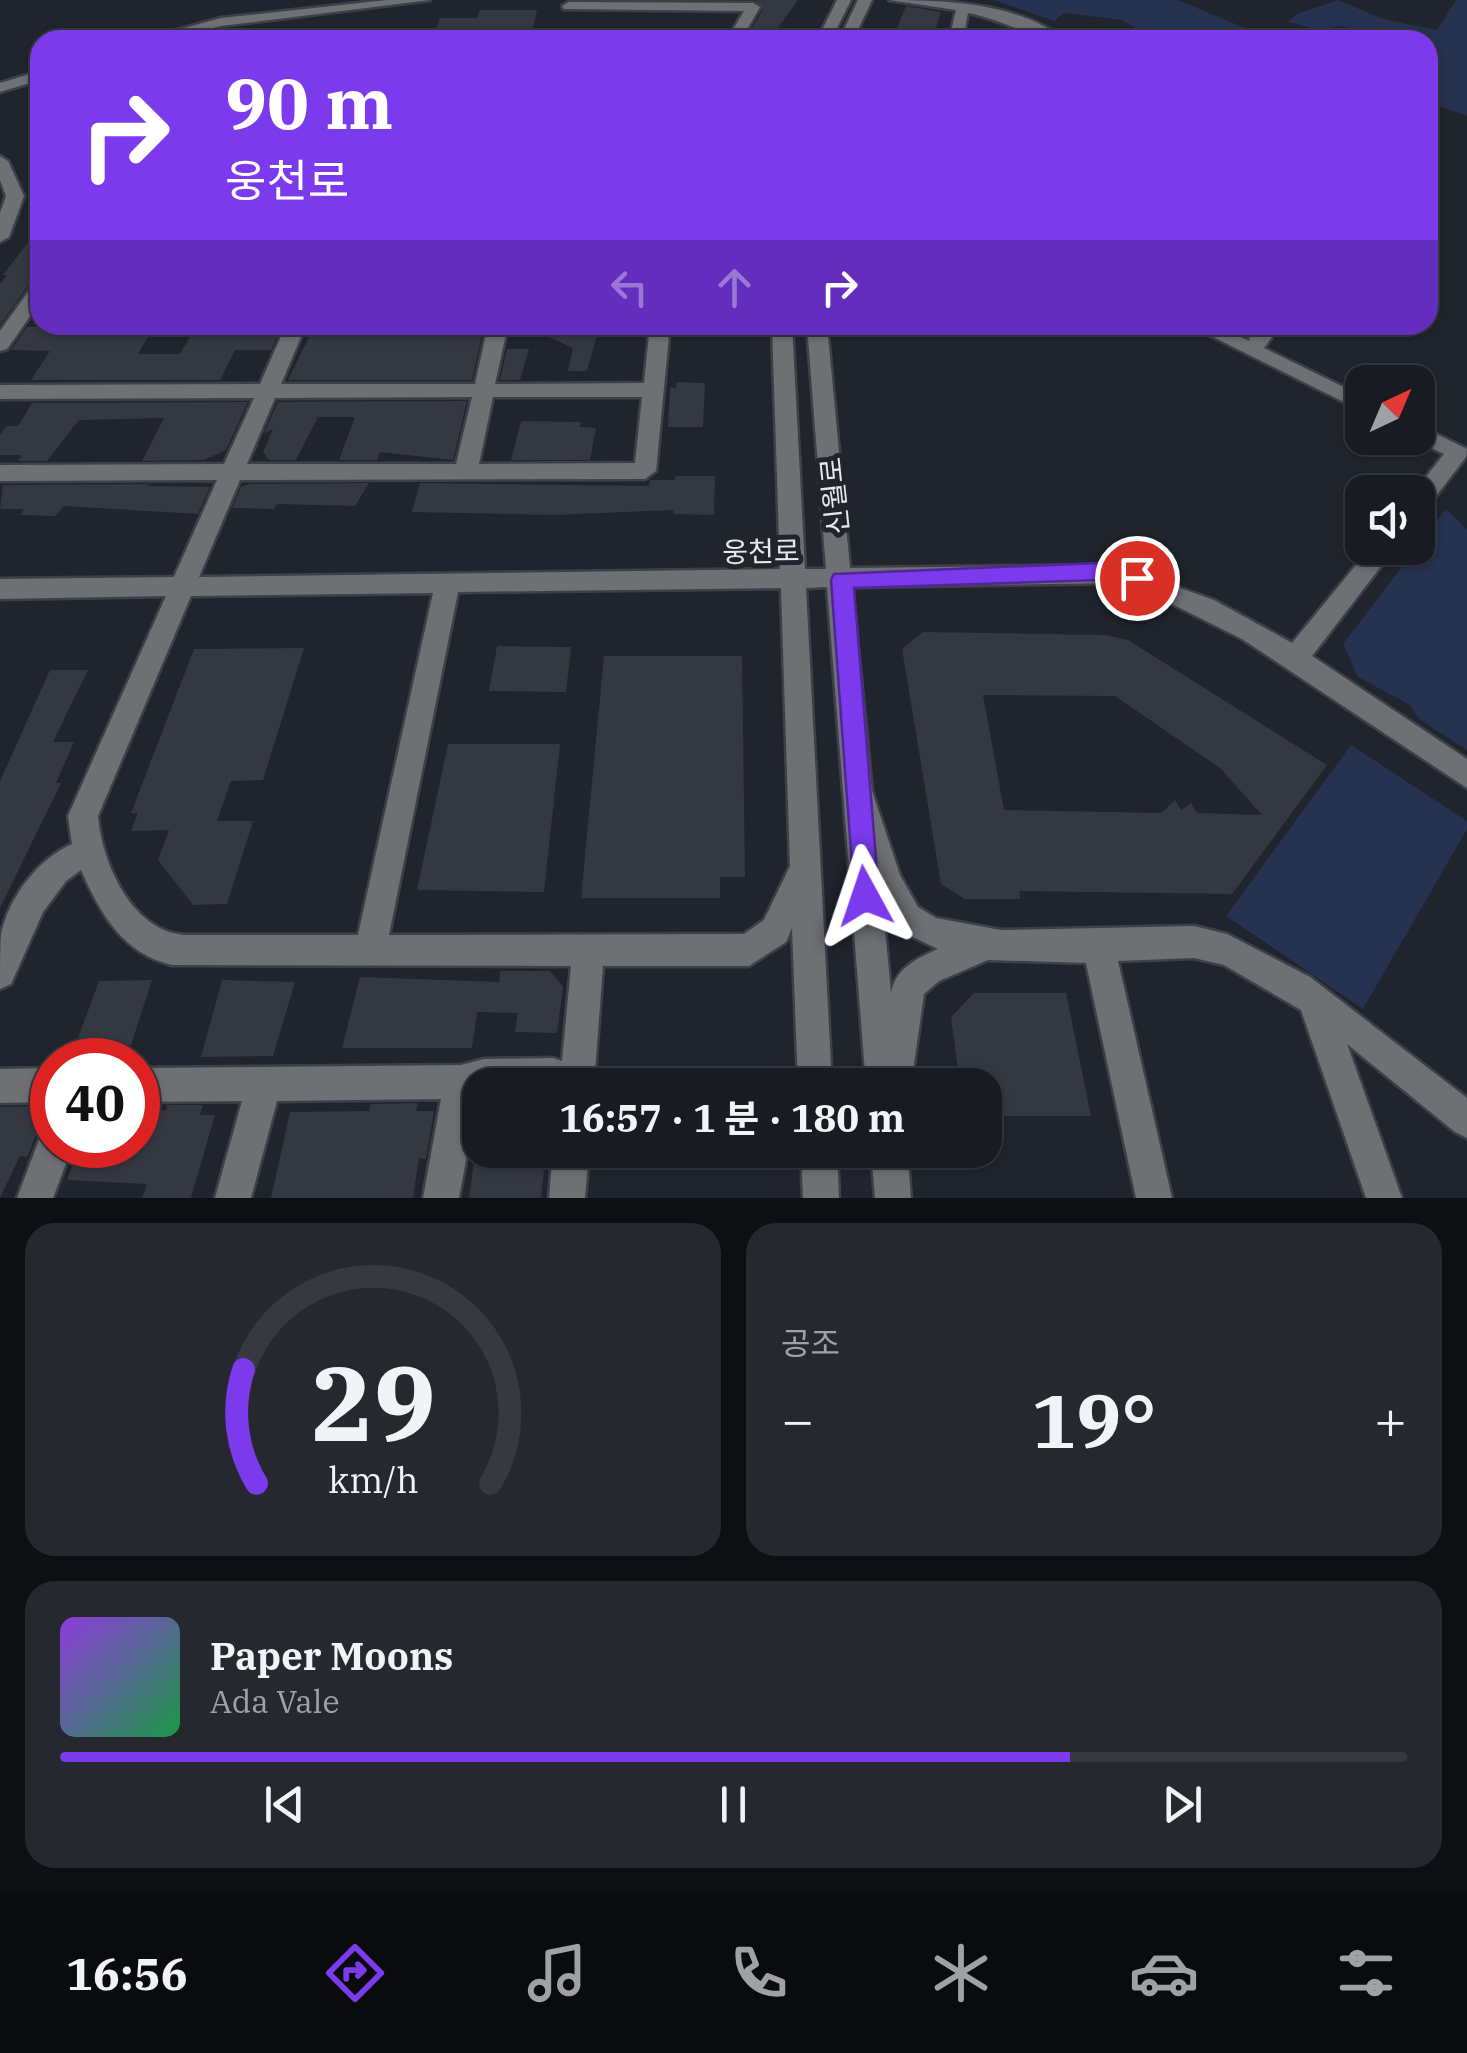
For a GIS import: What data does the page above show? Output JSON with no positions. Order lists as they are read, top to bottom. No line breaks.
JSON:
{"streets":{"street":["신월로","웅천로"]},"crossings":[["신월로","웅천로"]],"north":"top right","page":{"turn":["90 m","웅천로"],"limit":"40","trip":"16:57 · 1 분 · 180 m","tile":"공조","heat":["−","19°","+"],"song":["Paper Moons","Ada Vale"],"tabs":"16:56","gauge":["29","km/h"]}}
